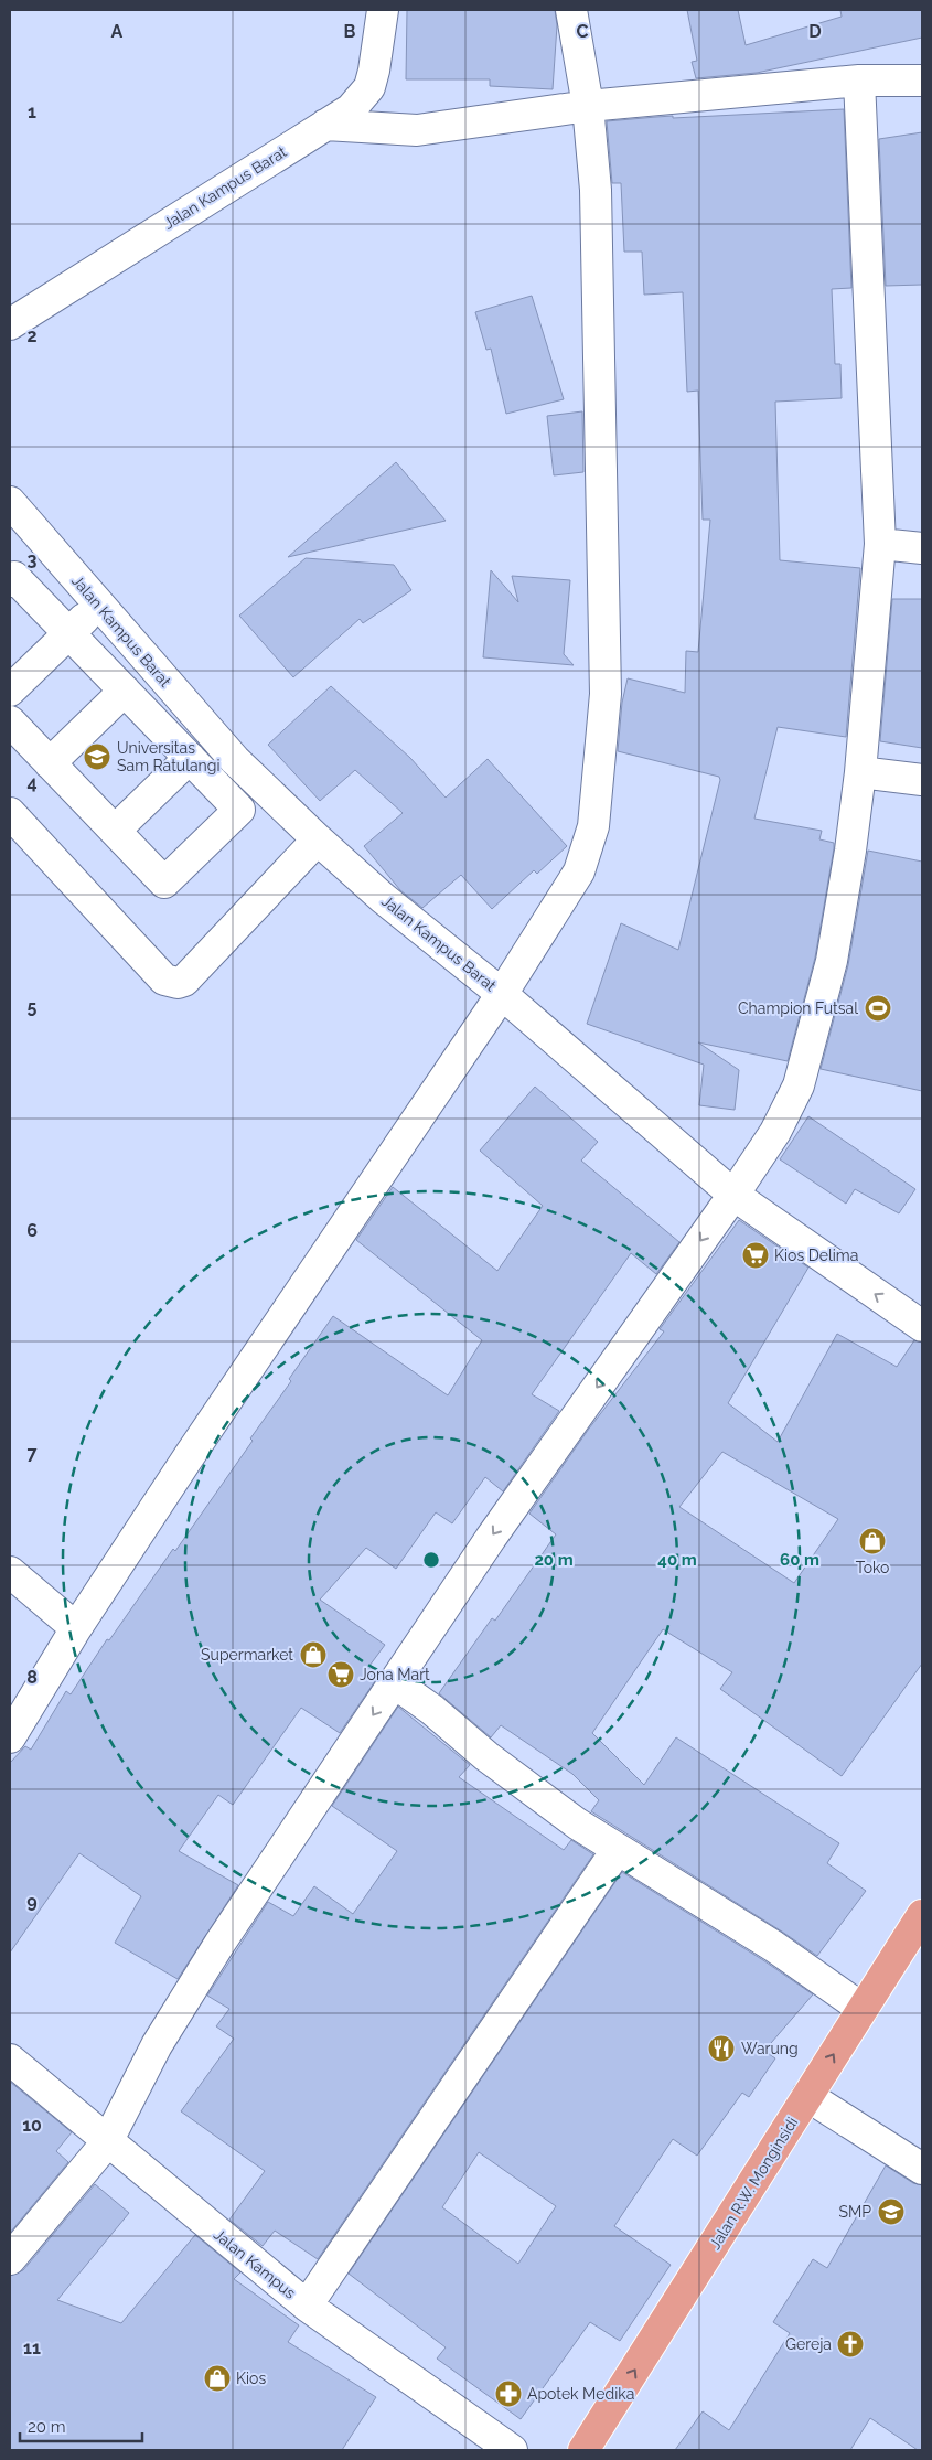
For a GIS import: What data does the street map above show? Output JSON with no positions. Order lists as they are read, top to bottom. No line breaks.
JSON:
{"streets":{"highway":["Jalan R.W. Monginsidi"],"street":["Jalan Kampus Barat","Jalan Kampus"]},"one_way":["Jalan R.W. Monginsidi"],"places":{"school or university":["Universitas Sam Ratulangi","SMP"],"sports":["Champion Futsal"],"supermarket":["Kios Delima","Jona Mart"],"shop":["Toko","Supermarket","Kios"],"restaurant":["Warung"],"church":["Gereja"],"pharmacy":["Apotek Medika"]},"scale_bar":"20 m","grid":{"columns":["A","B","C","D"],"rows":["1","2","3","4","5","6","7","8","9","10","11"]},"rings":["20 m","40 m","60 m"]}
